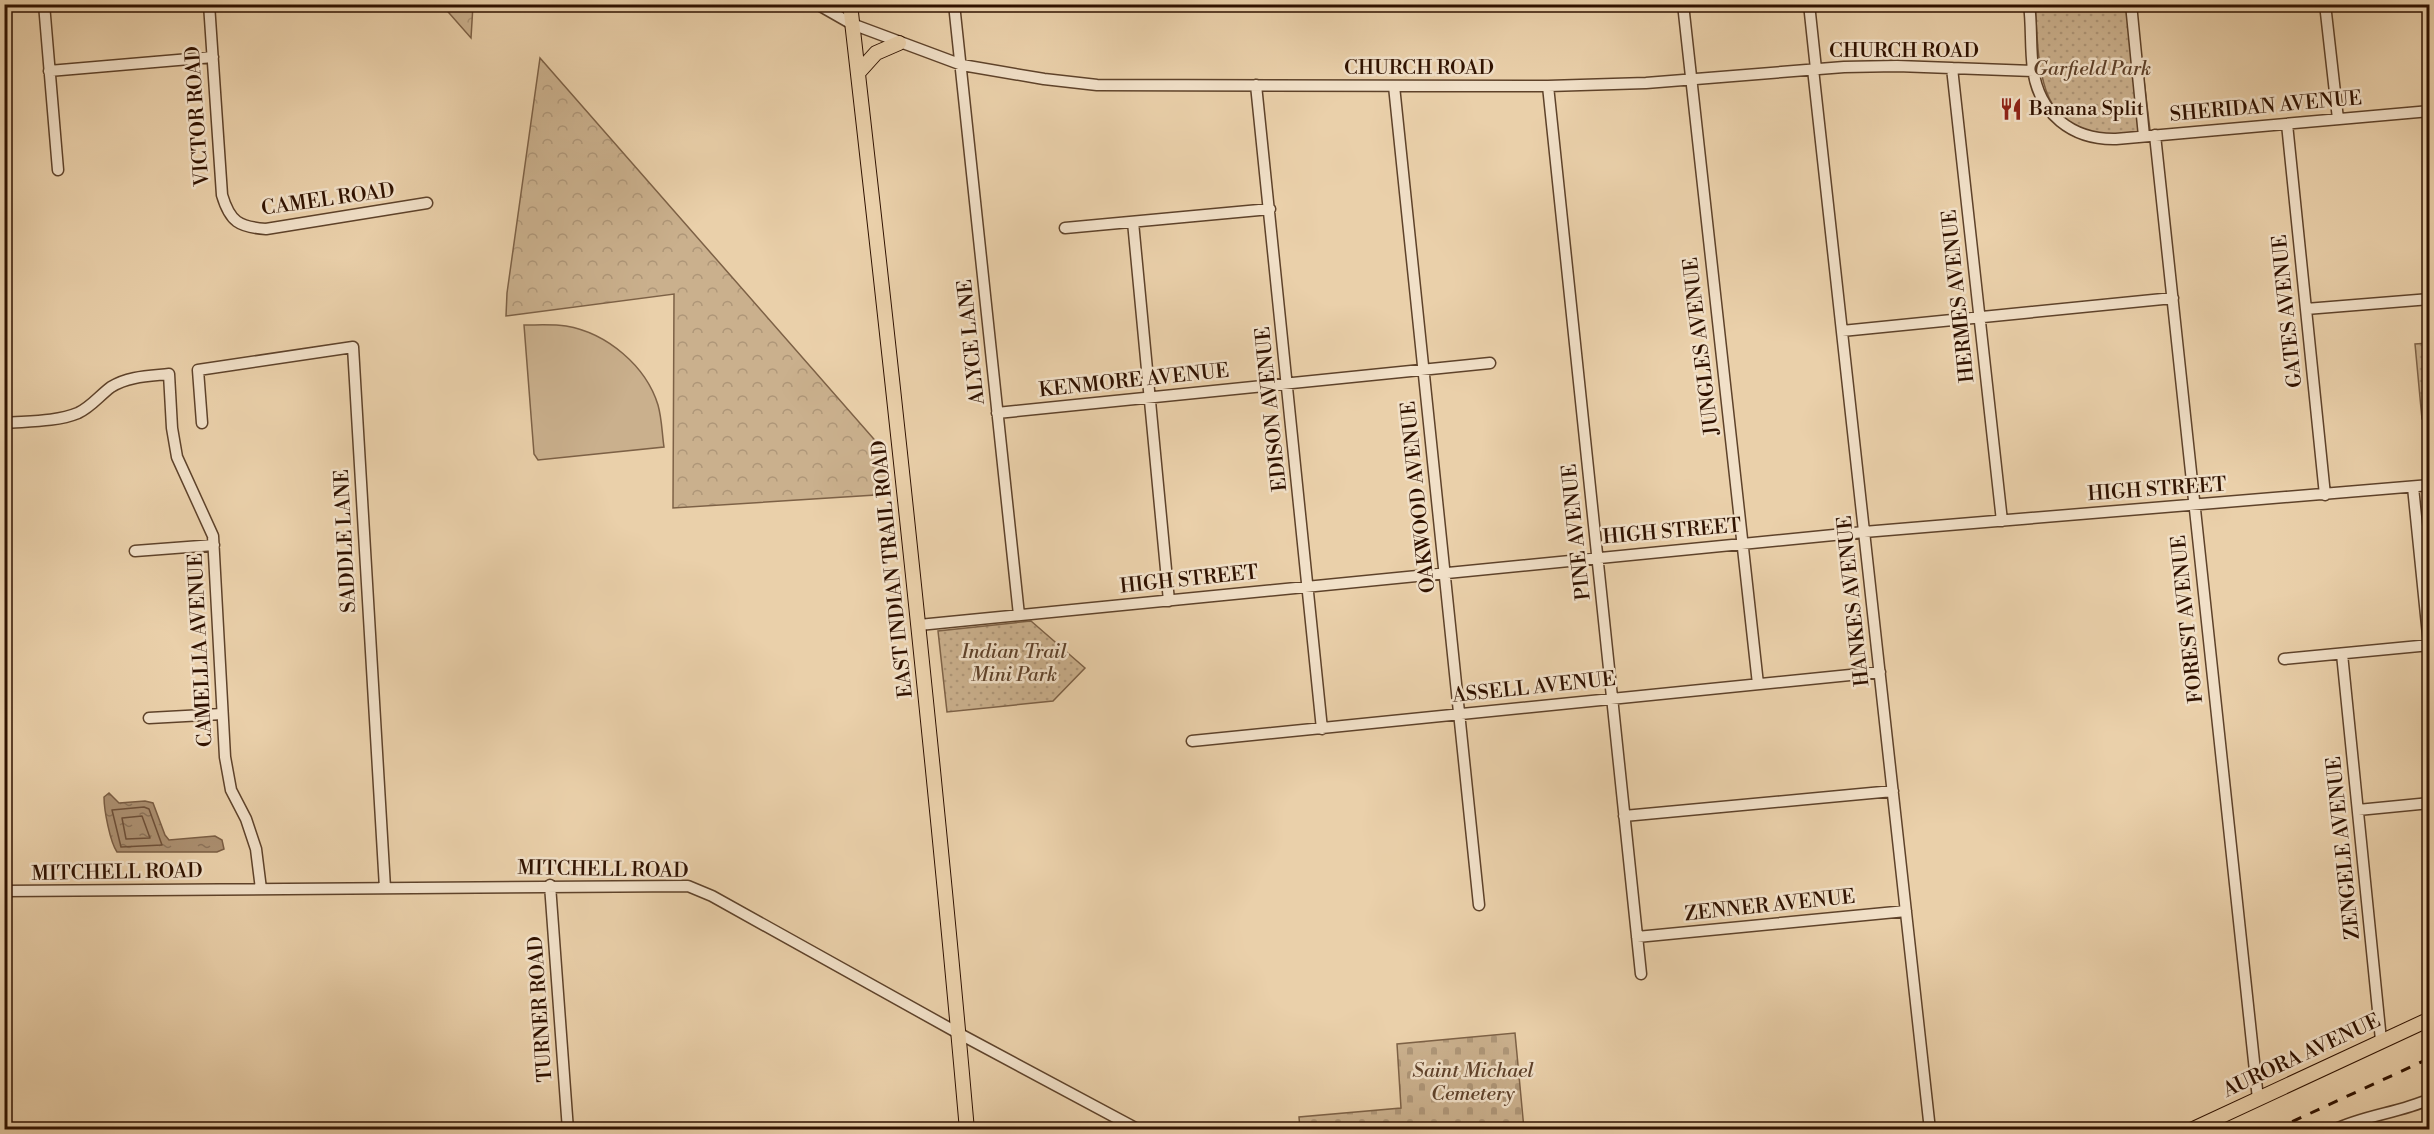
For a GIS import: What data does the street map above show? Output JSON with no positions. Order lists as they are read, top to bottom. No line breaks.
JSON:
{"streets":{"main road":["EAST INDIAN TRAIL ROAD","AURORA AVENUE"],"street":["CHURCH ROAD","SHERIDAN AVENUE","VICTOR ROAD","CAMEL ROAD","HERMES AVENUE","GATES AVENUE","ALYCE LANE","JUNGLES AVENUE","KENMORE AVENUE","EDISON AVENUE","HIGH STREET","OAKWOOD AVENUE","PINE AVENUE","SADDLE LANE","HANKES AVENUE","FOREST AVENUE","CAMELLIA AVENUE","ASSELL AVENUE","ZENGELE AVENUE","MITCHELL ROAD","ZENNER AVENUE","TURNER ROAD"]},"crossings":[["CHURCH ROAD","SHERIDAN AVENUE"],["CHURCH ROAD","HERMES AVENUE"],["CHURCH ROAD","ALYCE LANE"],["CHURCH ROAD","JUNGLES AVENUE"],["CHURCH ROAD","EDISON AVENUE"],["CHURCH ROAD","OAKWOOD AVENUE"],["CHURCH ROAD","PINE AVENUE"],["CHURCH ROAD","EAST INDIAN TRAIL ROAD"],["CHURCH ROAD","HANKES AVENUE"],["SHERIDAN AVENUE","GATES AVENUE"],["SHERIDAN AVENUE","FOREST AVENUE"],["VICTOR ROAD","CAMEL ROAD"],["HERMES AVENUE","HIGH STREET"],["GATES AVENUE","HIGH STREET"],["ALYCE LANE","KENMORE AVENUE"],["ALYCE LANE","HIGH STREET"],["JUNGLES AVENUE","HIGH STREET"],["JUNGLES AVENUE","ASSELL AVENUE"],["KENMORE AVENUE","EDISON AVENUE"],["KENMORE AVENUE","OAKWOOD AVENUE"],["EDISON AVENUE","HIGH STREET"],["EDISON AVENUE","ASSELL AVENUE"],["HIGH STREET","OAKWOOD AVENUE"],["HIGH STREET","PINE AVENUE"],["HIGH STREET","EAST INDIAN TRAIL ROAD"],["HIGH STREET","HANKES AVENUE"],["HIGH STREET","FOREST AVENUE"],["OAKWOOD AVENUE","ASSELL AVENUE"],["PINE AVENUE","ASSELL AVENUE"],["PINE AVENUE","ZENNER AVENUE"],["SADDLE LANE","MITCHELL ROAD"],["EAST INDIAN TRAIL ROAD","MITCHELL ROAD"],["HANKES AVENUE","ASSELL AVENUE"],["HANKES AVENUE","ZENNER AVENUE"],["FOREST AVENUE","AURORA AVENUE"],["CAMELLIA AVENUE","MITCHELL ROAD"],["ZENGELE AVENUE","AURORA AVENUE"],["MITCHELL ROAD","TURNER ROAD"]],"parks":["Garfield Park","Indian Trail Mini Park","Saint Michael Cemetery"],"places":{"restaurant":["Banana Split"]}}
